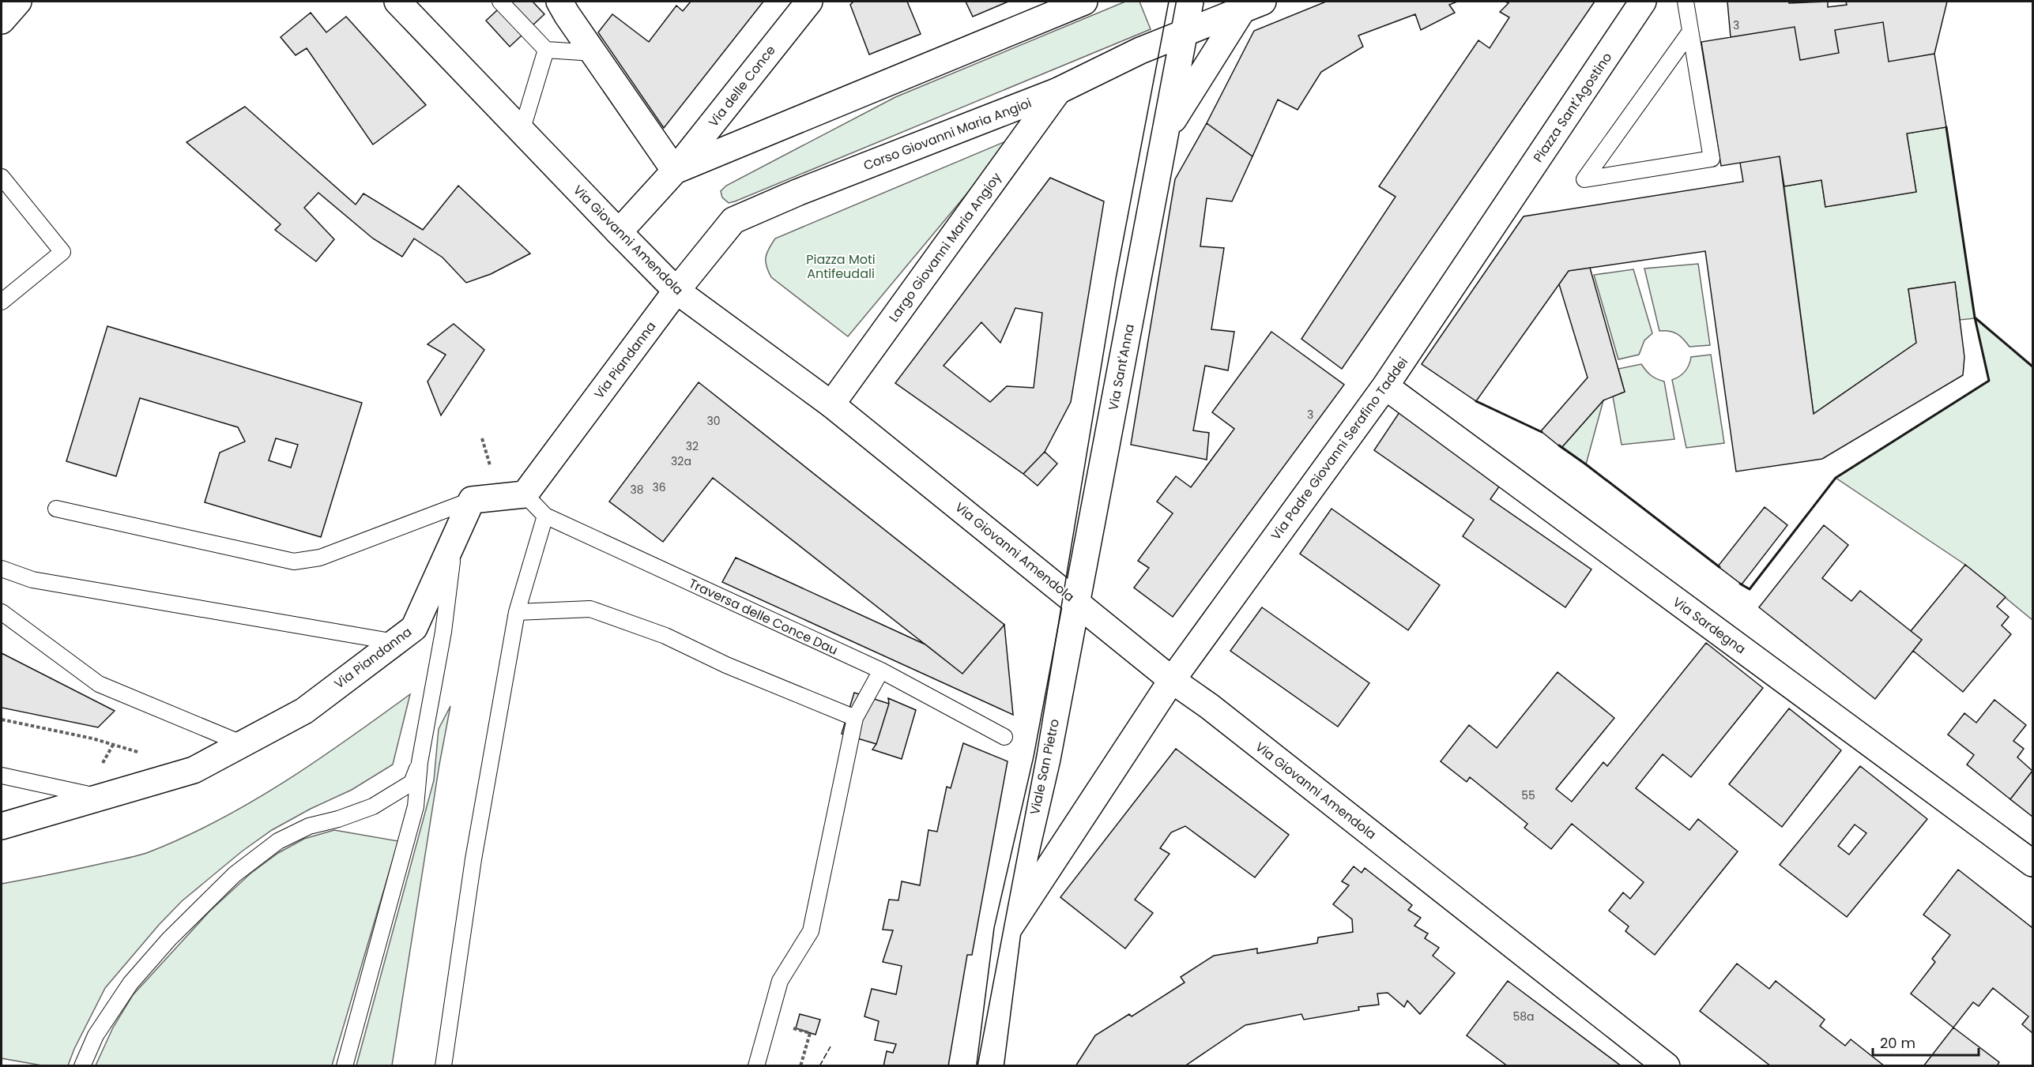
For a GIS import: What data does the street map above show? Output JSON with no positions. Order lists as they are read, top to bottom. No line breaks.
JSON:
{"streets":{"street":["Via delle Conce","Piazza Sant'Agostino","Corso Giovanni Maria Angioi","Via Giovanni Amendola","Largo Giovanni Maria Angioy","Via Piandanna","Via Sant'Anna","Via Padre Giovanni Serafino Taddei","Via Sardegna","Viale San Pietro"],"lane":["Traversa delle Conce Dau"]},"crossings":[["Piazza Sant'Agostino","Via Padre Giovanni Serafino Taddei"],["Corso Giovanni Maria Angioi","Via Giovanni Amendola"],["Corso Giovanni Maria Angioi","Largo Giovanni Maria Angioy"],["Corso Giovanni Maria Angioi","Via Piandanna"],["Corso Giovanni Maria Angioi","Via Sant'Anna"],["Via Giovanni Amendola","Largo Giovanni Maria Angioy"],["Via Giovanni Amendola","Via Piandanna"],["Via Giovanni Amendola","Via Sant'Anna"],["Via Giovanni Amendola","Via Padre Giovanni Serafino Taddei"],["Via Giovanni Amendola","Viale San Pietro"],["Via Piandanna","Traversa delle Conce Dau"],["Via Sant'Anna","Viale San Pietro"],["Via Padre Giovanni Serafino Taddei","Via Sardegna"],["Via Padre Giovanni Serafino Taddei","Viale San Pietro"]],"parks":["Piazza Moti Antifeudali"],"house_numbers":["3","3","30","32","32a","36","38","55","58a"],"scale_bar":"20 m"}
